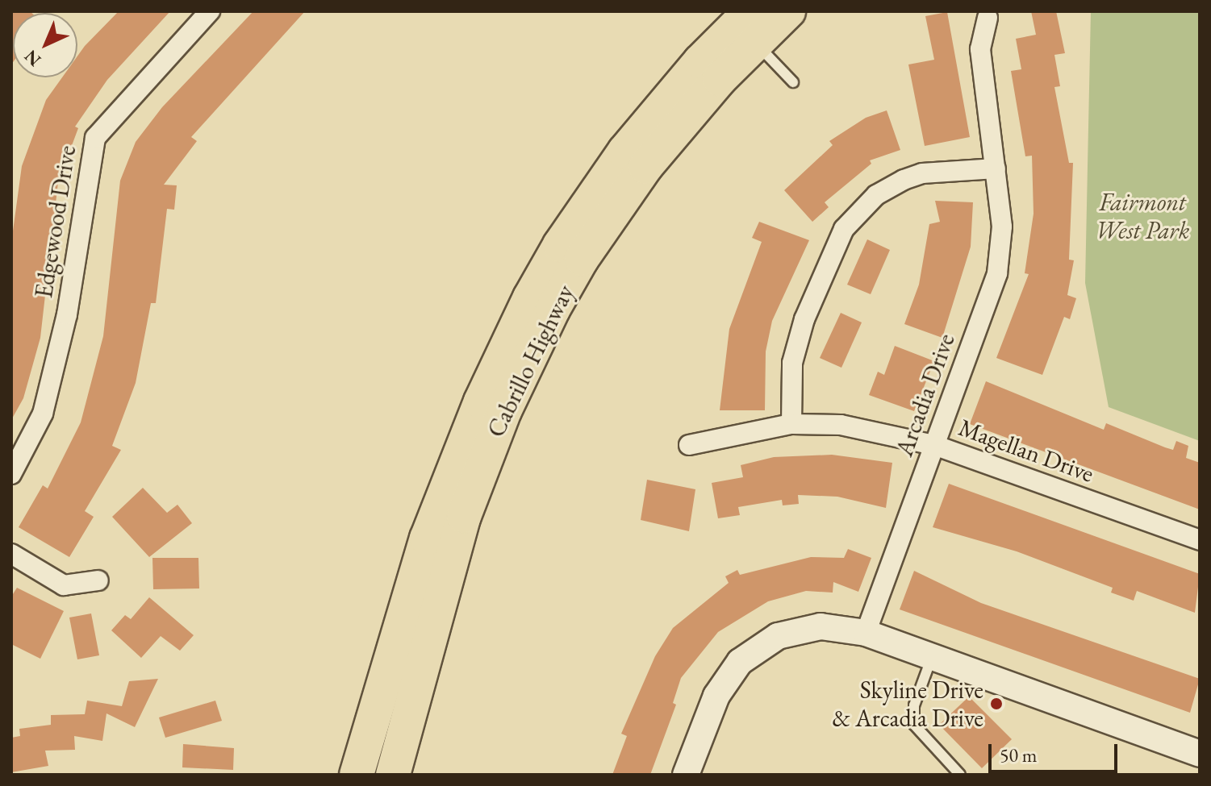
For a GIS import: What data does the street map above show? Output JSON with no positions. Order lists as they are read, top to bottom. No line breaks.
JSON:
{"streets":{"highway":["Cabrillo Highway"],"street":["Edgewood Drive","Arcadia Drive","Magellan Drive"]},"crossings":[["Arcadia Drive","Magellan Drive"]],"parks":["Fairmont West Park"],"places":["Skyline Drive & Arcadia Drive"],"scale_bar":"50 m","north":"bottom left"}
